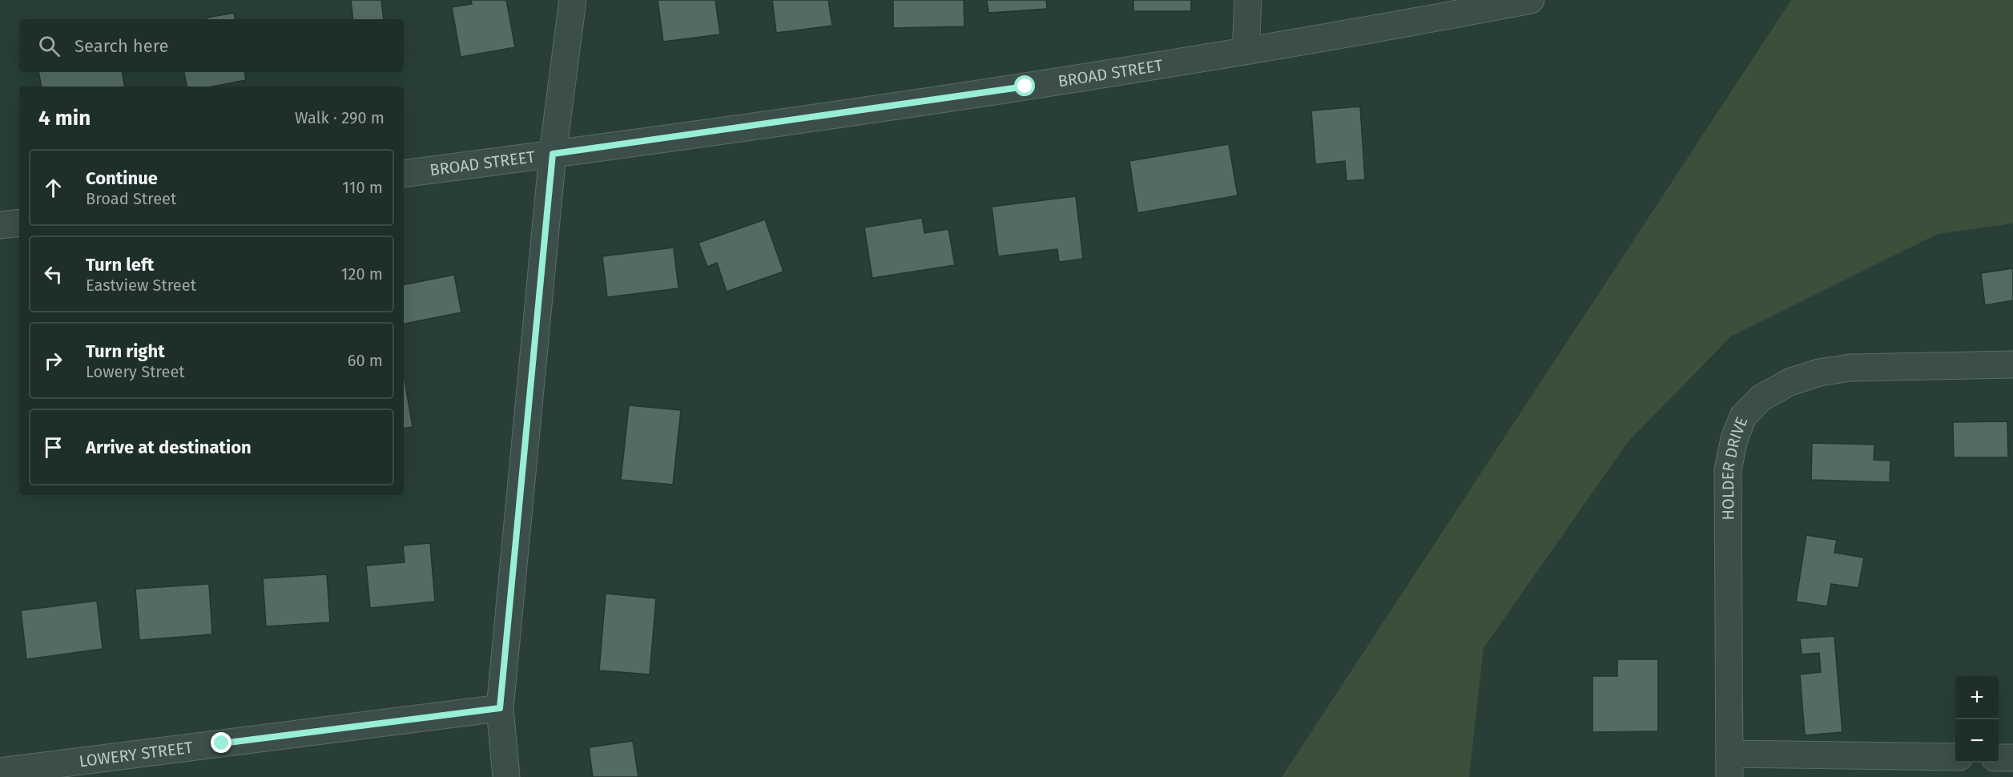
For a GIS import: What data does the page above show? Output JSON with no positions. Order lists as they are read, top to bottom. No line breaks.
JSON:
{"streets":{"street":["BROAD STREET","HOLDER DRIVE","LOWERY STREET"]},"page":{"search":"Search here","heading":["4 min","Walk · 290 m"],"list":[["Continue","Broad Street","110 m"],["Turn left","Eastview Street","120 m"],["Turn right","Lowery Street","60 m"],"Arrive at destination"],"map_buttons":["+","−"]}}
